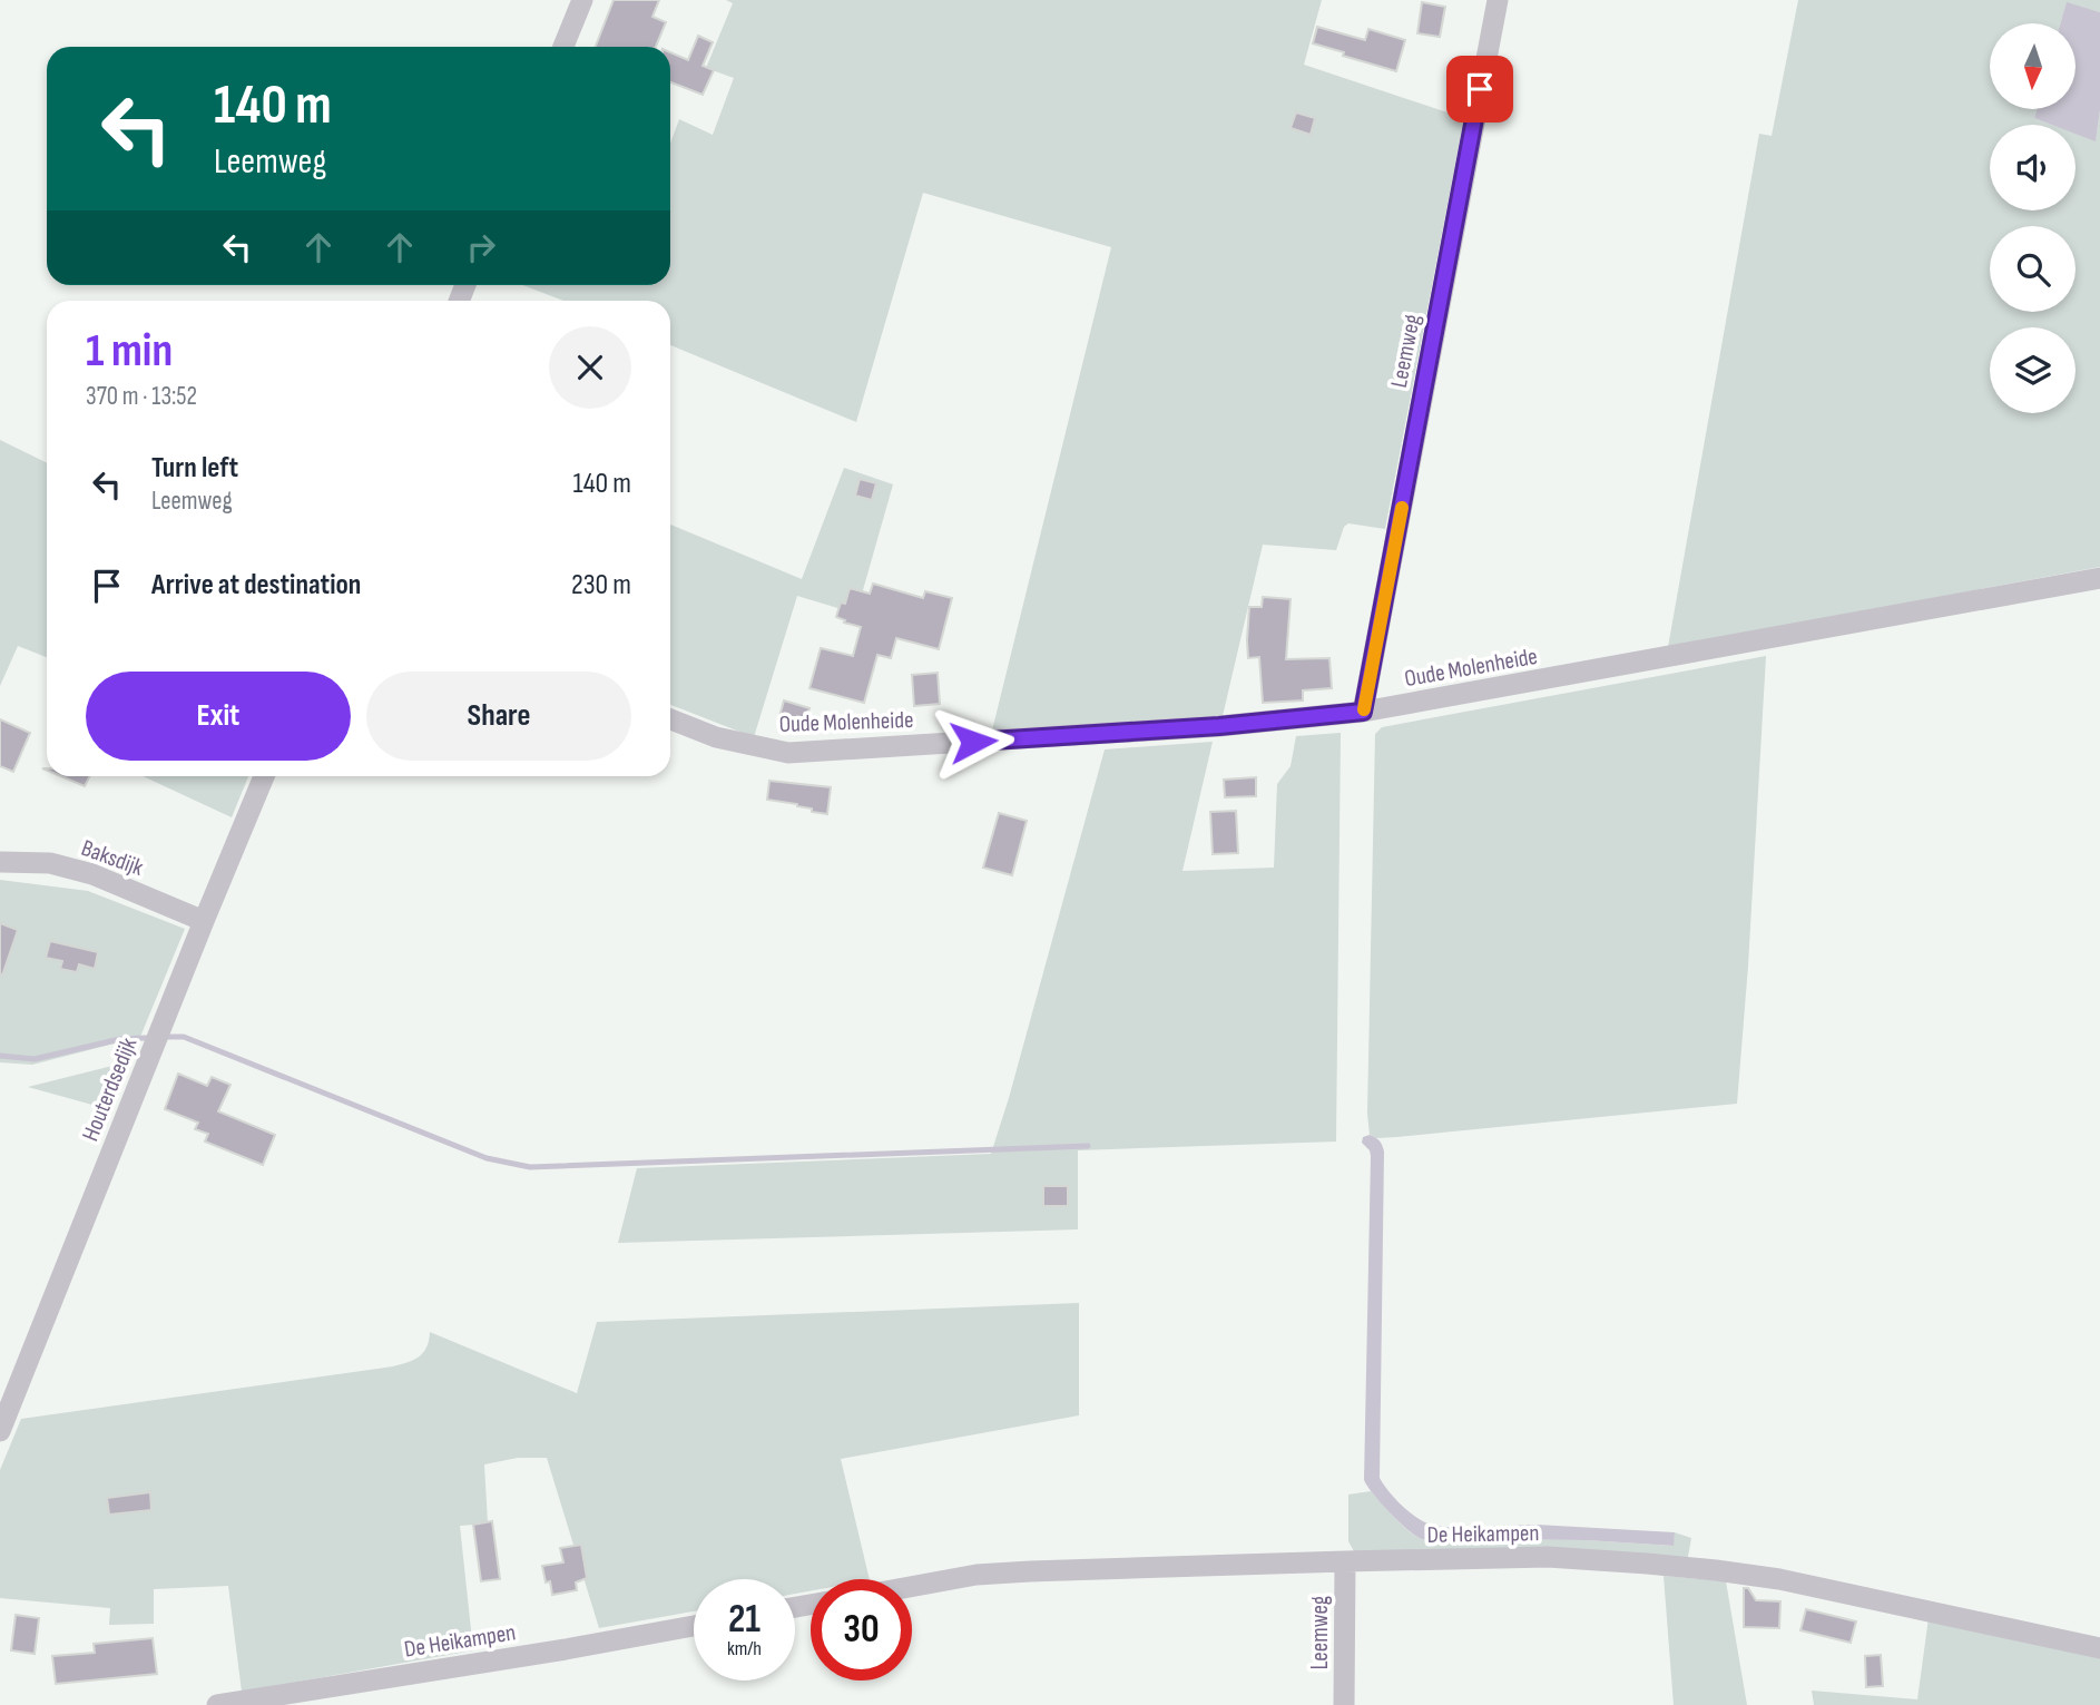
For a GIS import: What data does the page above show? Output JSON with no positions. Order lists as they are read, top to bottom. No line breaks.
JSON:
{"streets":{"street":["Leemweg","Oude Molenheide","Baksdijk","Houterdsedijk","De Heikampen"]},"crossings":[["Leemweg","Oude Molenheide"],["Leemweg","De Heikampen"],["Baksdijk","Houterdsedijk"]],"north":"bottom","page":{"turn":["140 m","Leemweg"],"heading":["1 min","370 m · 13:52"],"list":[{"name":"Turn left","note":"Leemweg","value":"140 m"},{"name":"Arrive at destination","value":"230 m"}],"buttons":["Exit","Share"],"speed":"21 km/h","limit":"30"}}
